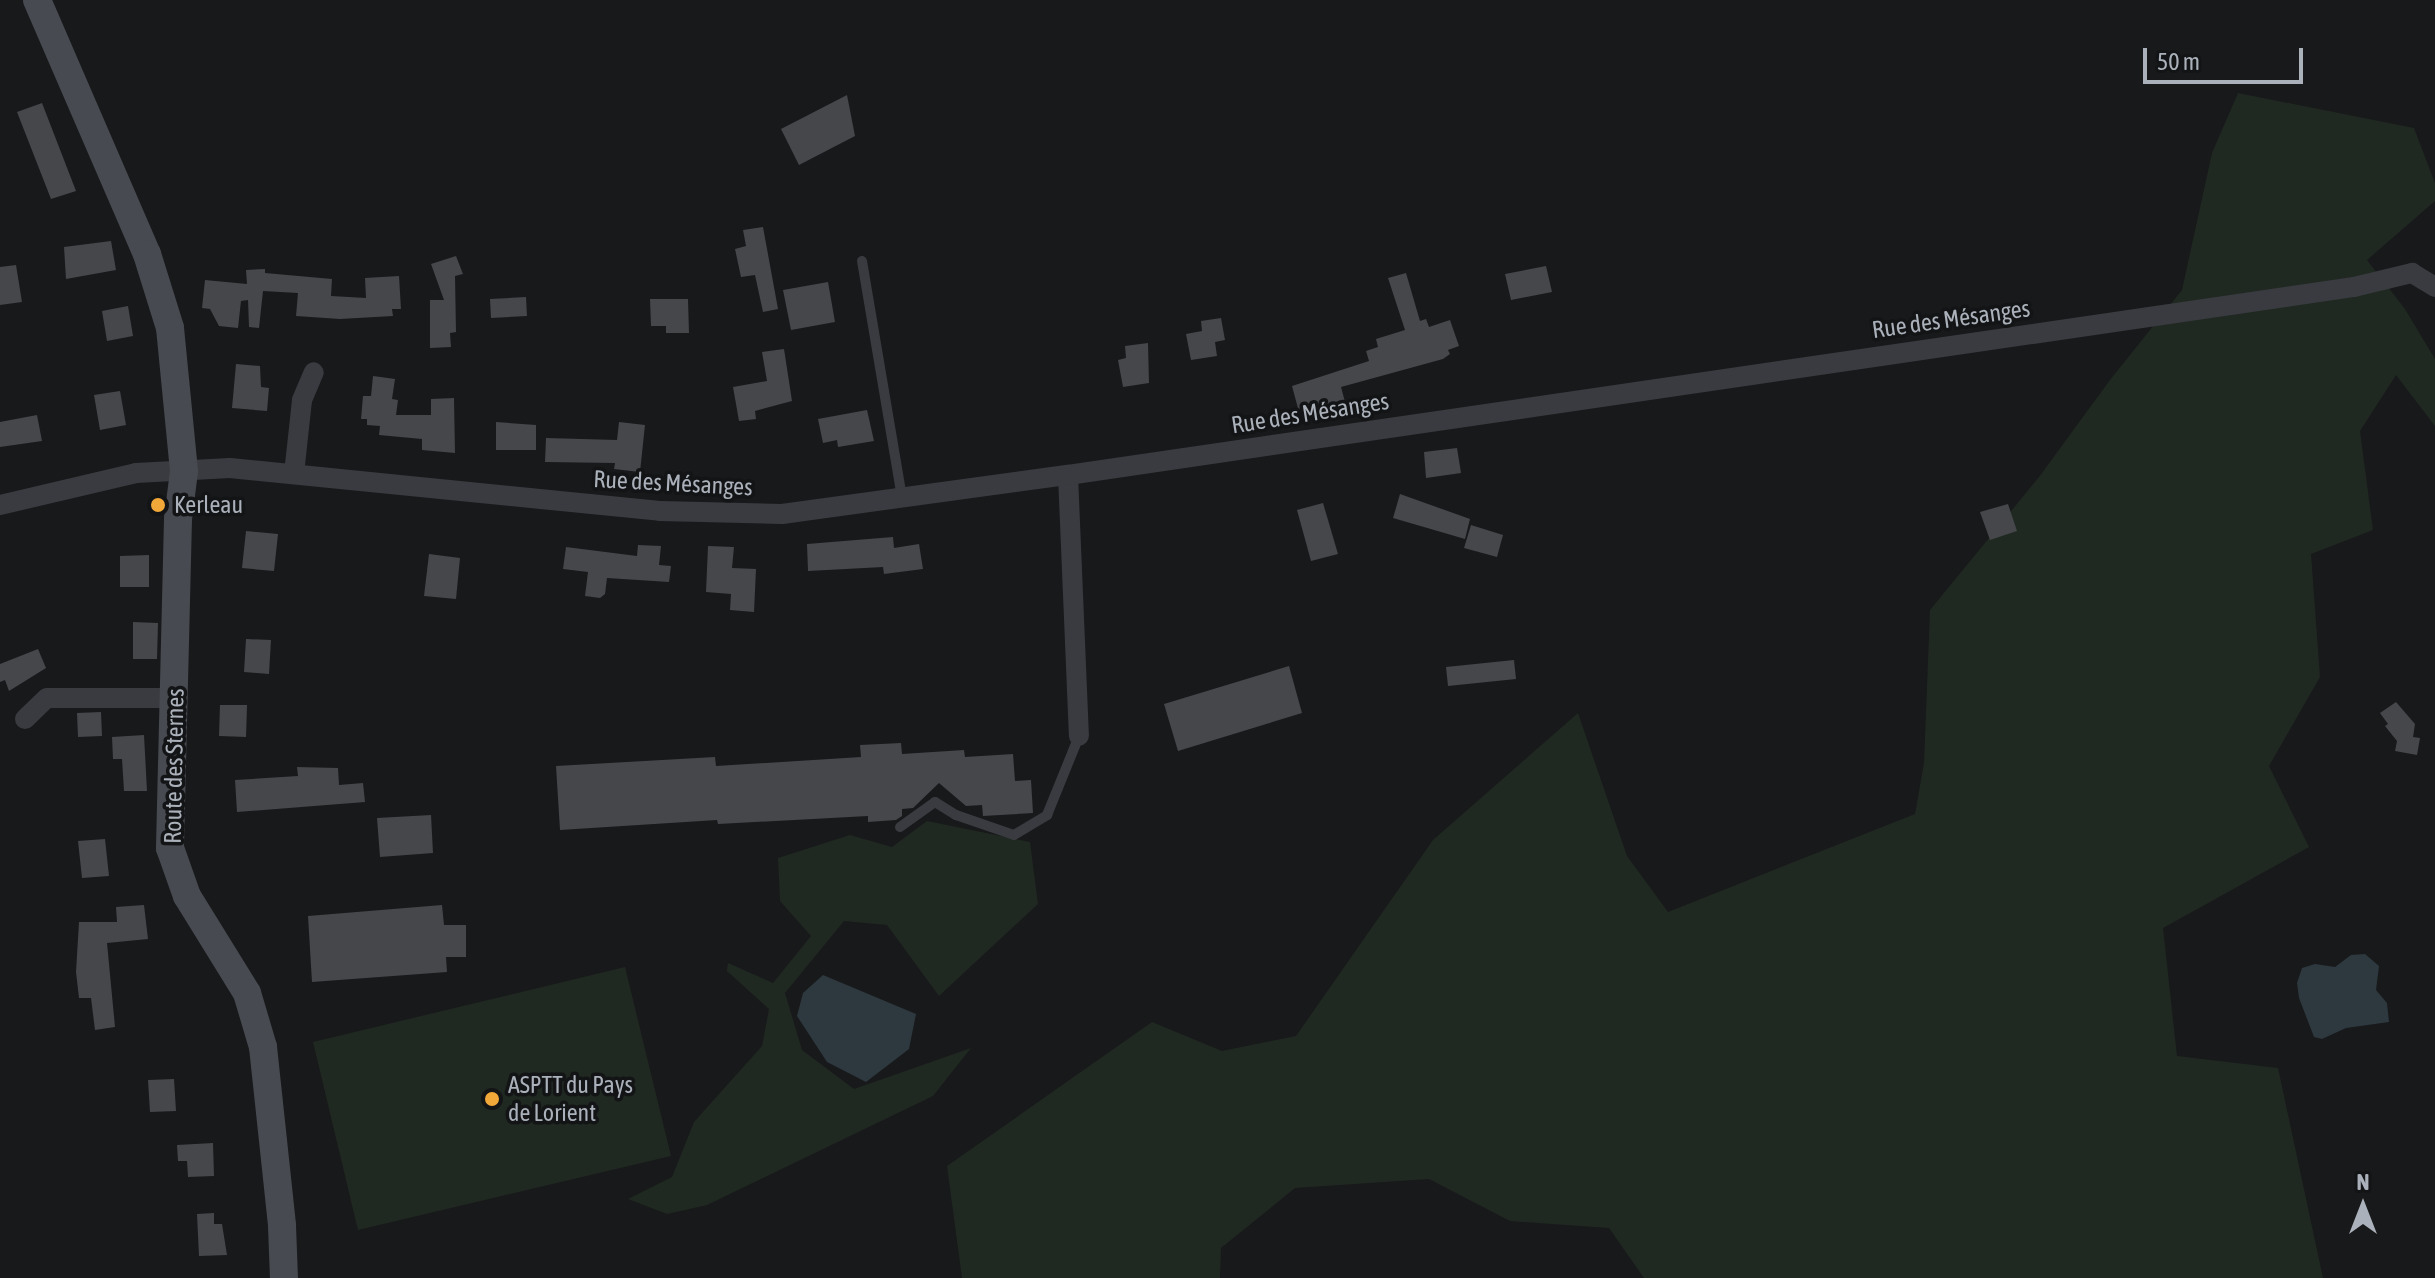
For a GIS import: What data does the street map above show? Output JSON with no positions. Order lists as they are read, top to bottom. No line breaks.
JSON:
{"streets":{"street":["Rue des Mésanges","Route des Sternes"]},"crossings":[["Rue des Mésanges","Route des Sternes"]],"places":["Kerleau","ASPTT du Pays de Lorient"],"scale_bar":"50 m","north":"top"}
